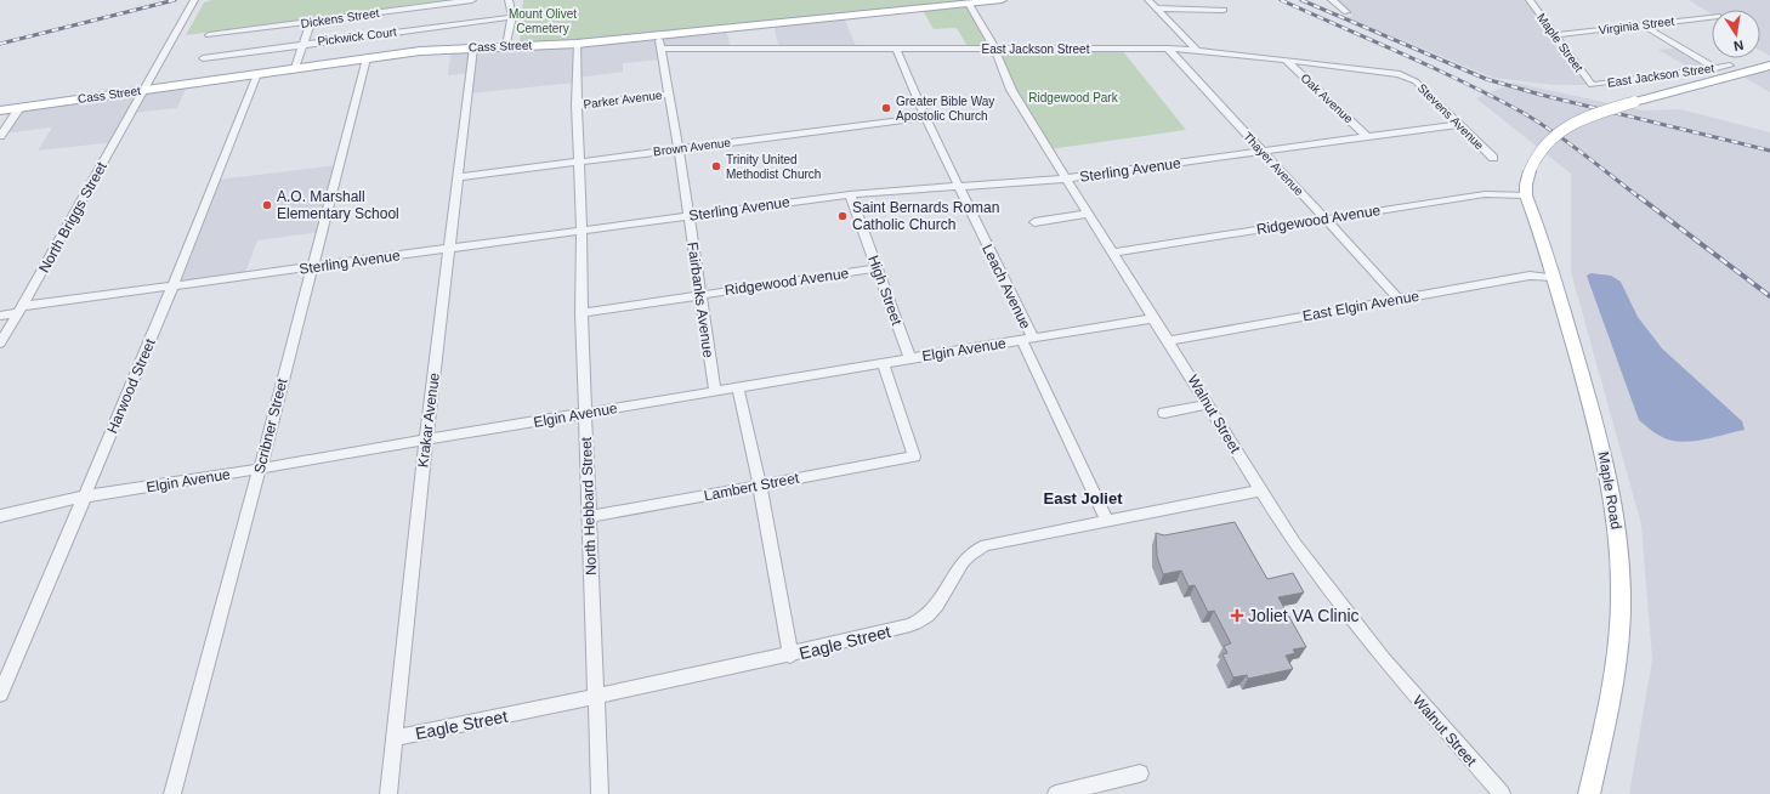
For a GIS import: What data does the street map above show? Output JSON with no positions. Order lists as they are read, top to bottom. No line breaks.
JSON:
{"streets":{"main road":["Cass Street","Maple Road"],"street":["Dickens Street","Virginia Street","Pickwick Court","Maple Street","East Jackson Street","Oak Avenue","Parker Avenue","Stevens Avenue","Brown Avenue","Thayer Avenue","Sterling Avenue","North Briggs Street","Ridgewood Avenue","Leach Avenue","High Street","Fairbanks Avenue","East Elgin Avenue","Elgin Avenue","Harwood Street","Walnut Street","Krakar Avenue","Scribner Street","Lambert Street","North Hebbard Street","Eagle Street"]},"crossings":[["Virginia Street","Maple Street"],["Maple Street","East Jackson Street"],["Cass Street","North Briggs Street"],["Cass Street","Fairbanks Avenue"],["Cass Street","Harwood Street"],["Cass Street","Walnut Street"],["Cass Street","Krakar Avenue"],["Cass Street","Scribner Street"],["Cass Street","North Hebbard Street"],["East Jackson Street","Oak Avenue"],["East Jackson Street","Stevens Avenue"],["East Jackson Street","Thayer Avenue"],["East Jackson Street","Leach Avenue"],["East Jackson Street","Fairbanks Avenue"],["East Jackson Street","Walnut Street"],["Oak Avenue","Sterling Avenue"],["Parker Avenue","Fairbanks Avenue"],["Parker Avenue","North Hebbard Street"],["Stevens Avenue","Sterling Avenue"],["Brown Avenue","Leach Avenue"],["Brown Avenue","Fairbanks Avenue"],["Brown Avenue","Krakar Avenue"],["Brown Avenue","North Hebbard Street"],["Thayer Avenue","Sterling Avenue"],["Thayer Avenue","Ridgewood Avenue"],["Thayer Avenue","East Elgin Avenue"],["Sterling Avenue","North Briggs Street"],["Sterling Avenue","Leach Avenue"],["Sterling Avenue","High Street"],["Sterling Avenue","Fairbanks Avenue"],["Sterling Avenue","Harwood Street"],["Sterling Avenue","Walnut Street"],["Sterling Avenue","Krakar Avenue"],["Sterling Avenue","Scribner Street"],["Sterling Avenue","North Hebbard Street"],["Ridgewood Avenue","High Street"],["Ridgewood Avenue","Fairbanks Avenue"],["Ridgewood Avenue","Walnut Street"],["Ridgewood Avenue","Maple Road"],["Ridgewood Avenue","North Hebbard Street"],["Leach Avenue","Elgin Avenue"],["Leach Avenue","Eagle Street"],["High Street","Elgin Avenue"],["Fairbanks Avenue","Elgin Avenue"],["East Elgin Avenue","Walnut Street"],["East Elgin Avenue","Maple Road"],["Elgin Avenue","Harwood Street"],["Elgin Avenue","Walnut Street"],["Elgin Avenue","Krakar Avenue"],["Elgin Avenue","Scribner Street"],["Elgin Avenue","Lambert Street"],["Elgin Avenue","North Hebbard Street"],["Walnut Street","Eagle Street"],["Krakar Avenue","Eagle Street"],["Lambert Street","North Hebbard Street"],["North Hebbard Street","Eagle Street"]],"districts":["East Joliet"],"parks":["Mount Olivet Cemetery","Ridgewood Park"],"places":{"other":["Greater Bible Way Apostolic Church","Trinity United Methodist Church","A.O. Marshall Elementary School","Saint Bernards Roman Catholic Church"],"health":["Joliet VA Clinic"]},"north":"bottom"}
